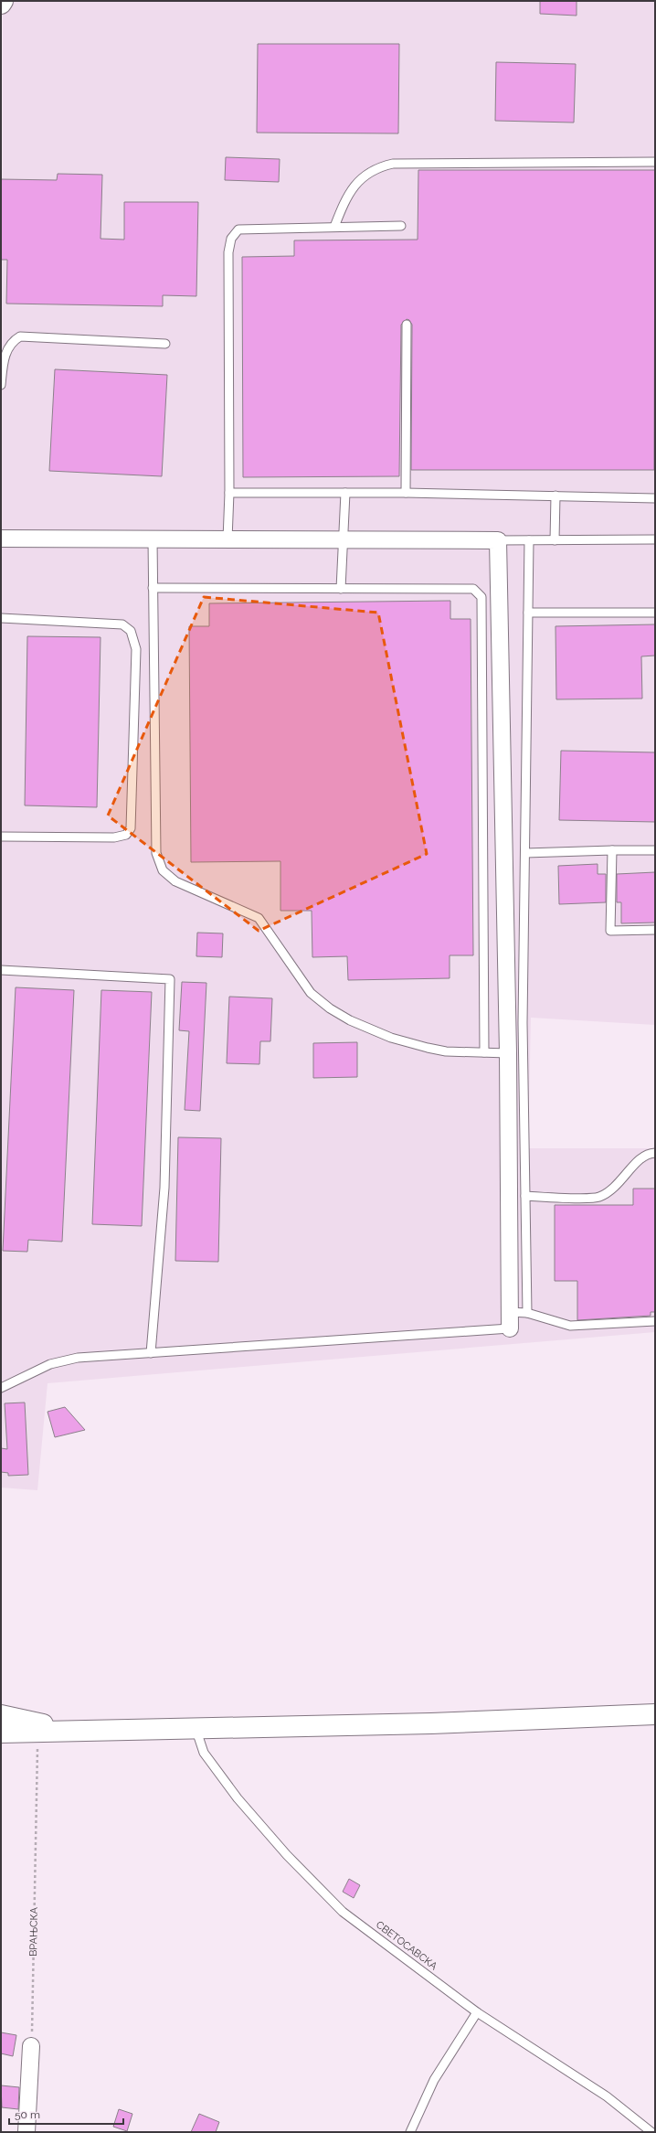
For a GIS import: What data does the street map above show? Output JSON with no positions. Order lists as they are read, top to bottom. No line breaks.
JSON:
{"streets":{"lane":["СВЕТОСАВСКА"],"path":["ВРАЊСКА"]},"scale_bar":"50 m"}
